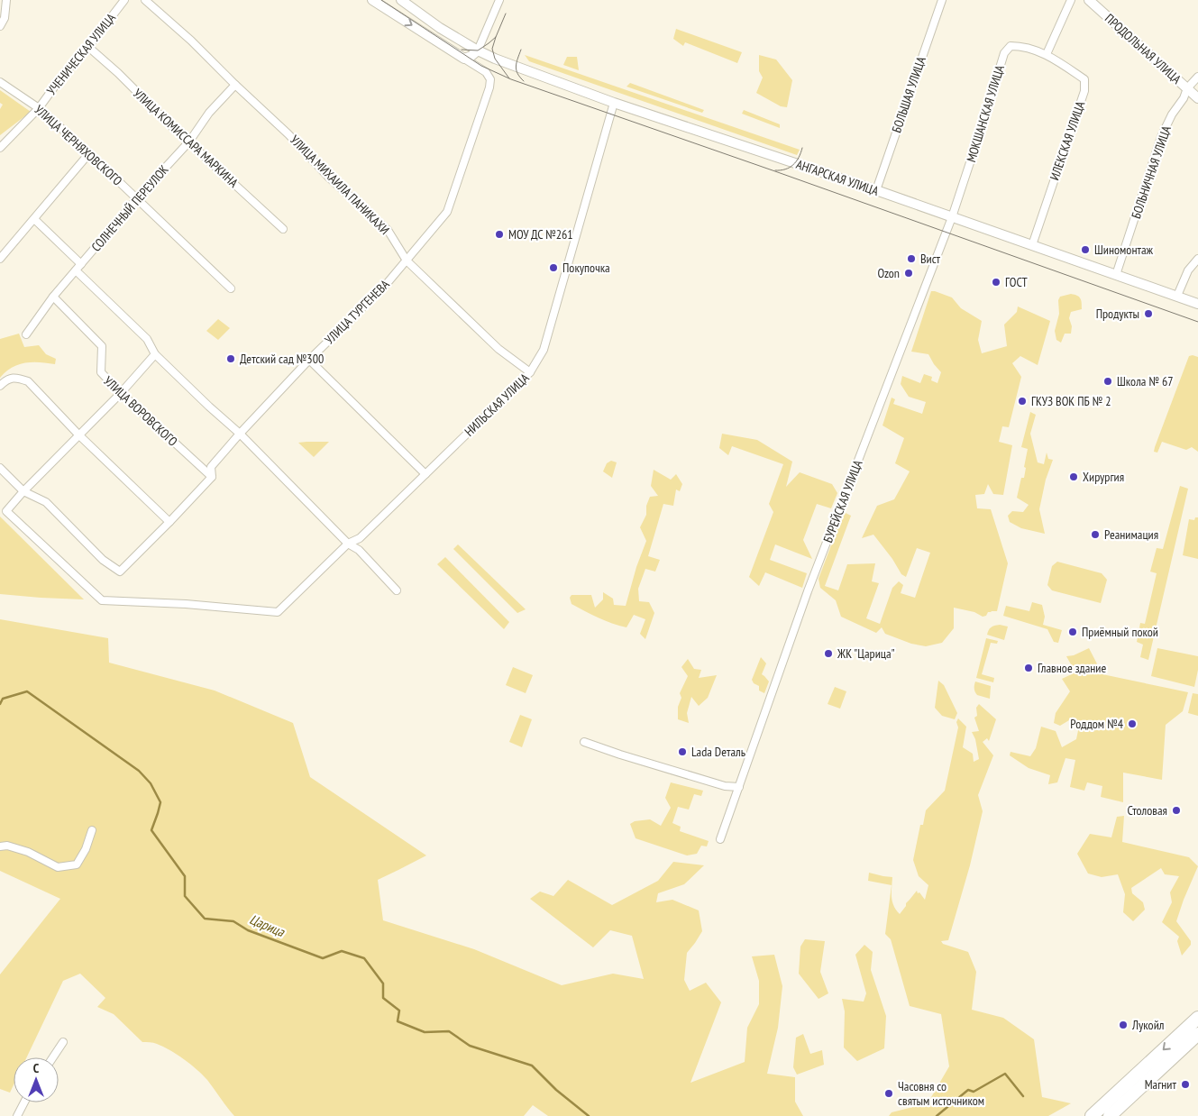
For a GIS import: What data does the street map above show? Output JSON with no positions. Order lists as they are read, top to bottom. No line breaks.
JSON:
{"streets":{"main road":["ПРОДОЛЬНАЯ УЛИЦА","АНГАРСКАЯ УЛИЦА"],"street":["УЧЕНИЧЕСКАЯ УЛИЦА","БОЛЬШАЯ УЛИЦА","МОКШАНСКАЯ УЛИЦА","УЛИЦА КОМИССАРА МАРКИНА","ИЛЕКСКАЯ УЛИЦА","УЛИЦА ЧЕРНЯХОВСКОГО","БОЛЬНИЧНАЯ УЛИЦА","УЛИЦА МИХАИЛА ПАНИКАХИ","СОЛНЕЧНЫЙ ПЕРЕУЛОК","УЛИЦА ТУРГЕНЕВА","НИЛЬСКАЯ УЛИЦА","УЛИЦА ВОРОВСКОГО","БУРЕЙСКАЯ УЛИЦА"]},"crossings":[["ПРОДОЛЬНАЯ УЛИЦА","БОЛЬНИЧНАЯ УЛИЦА"],["УЧЕНИЧЕСКАЯ УЛИЦА","УЛИЦА КОМИССАРА МАРКИНА"],["УЧЕНИЧЕСКАЯ УЛИЦА","УЛИЦА ЧЕРНЯХОВСКОГО"],["БОЛЬШАЯ УЛИЦА","АНГАРСКАЯ УЛИЦА"],["МОКШАНСКАЯ УЛИЦА","ИЛЕКСКАЯ УЛИЦА"],["МОКШАНСКАЯ УЛИЦА","АНГАРСКАЯ УЛИЦА"],["МОКШАНСКАЯ УЛИЦА","БУРЕЙСКАЯ УЛИЦА"],["УЛИЦА КОМИССАРА МАРКИНА","СОЛНЕЧНЫЙ ПЕРЕУЛОК"],["ИЛЕКСКАЯ УЛИЦА","АНГАРСКАЯ УЛИЦА"],["УЛИЦА ЧЕРНЯХОВСКОГО","СОЛНЕЧНЫЙ ПЕРЕУЛОК"],["БОЛЬНИЧНАЯ УЛИЦА","АНГАРСКАЯ УЛИЦА"],["АНГАРСКАЯ УЛИЦА","УЛИЦА ТУРГЕНЕВА"],["АНГАРСКАЯ УЛИЦА","НИЛЬСКАЯ УЛИЦА"],["АНГАРСКАЯ УЛИЦА","БУРЕЙСКАЯ УЛИЦА"],["УЛИЦА МИХАИЛА ПАНИКАХИ","СОЛНЕЧНЫЙ ПЕРЕУЛОК"],["УЛИЦА МИХАИЛА ПАНИКАХИ","УЛИЦА ТУРГЕНЕВА"],["УЛИЦА МИХАИЛА ПАНИКАХИ","НИЛЬСКАЯ УЛИЦА"],["СОЛНЕЧНЫЙ ПЕРЕУЛОК","УЛИЦА ВОРОВСКОГО"],["УЛИЦА ТУРГЕНЕВА","УЛИЦА ВОРОВСКОГО"]],"water":["Царица"],"places":["МОУ ДС №261","Шиномонтаж","Вист","Покупочка","Ozon","ГОСТ","Продукты","Детский сад №300","Школа № 67","ГКУЗ ВОК ПБ № 2","Хирургия","Реанимация","Приёмный покой","ЖК \"Царица\"","Главное здание","Роддом №4","Lada Dеталь","Столовая","Лукойл","Магнит","Часовня со святым источником"],"north":"top"}
